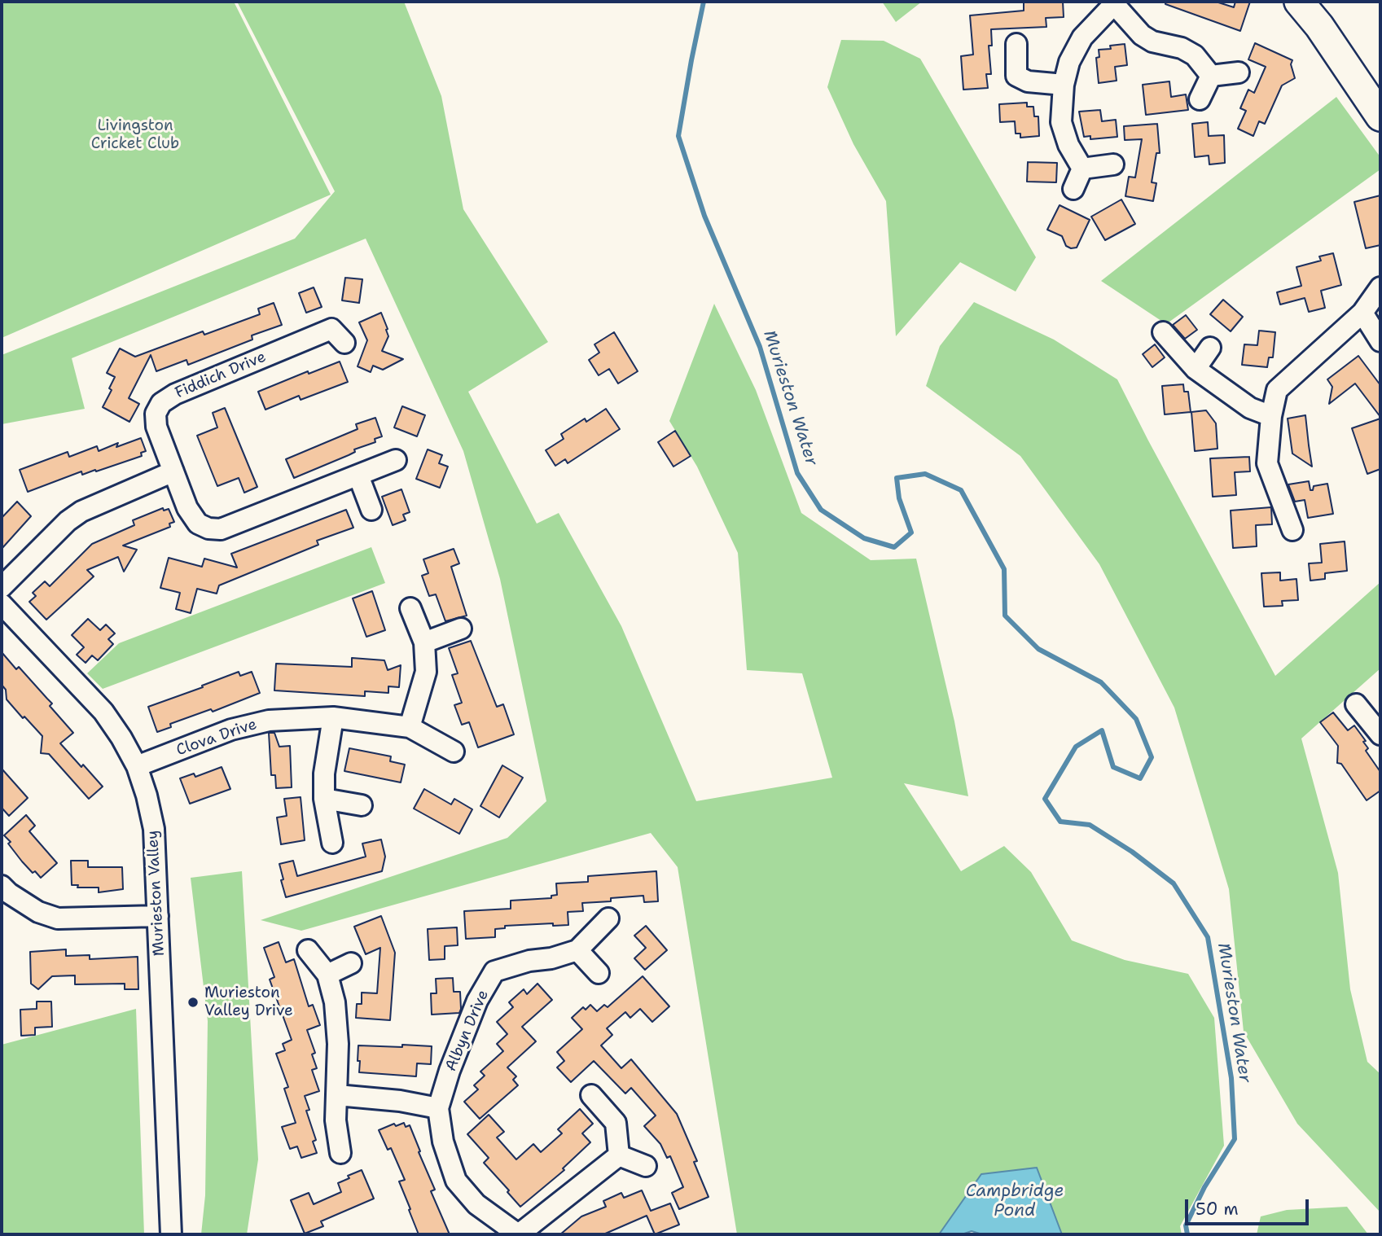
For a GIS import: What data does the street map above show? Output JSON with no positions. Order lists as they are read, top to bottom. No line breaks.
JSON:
{"streets":{"street":["Fiddich Drive","Clova Drive","Murieston Valley","Albyn Drive"]},"crossings":[["Clova Drive","Murieston Valley"]],"water":["Murieston Water","Campbridge Pond"],"parks":["Livingston Cricket Club"],"places":["Murieston Valley Drive"],"scale_bar":"50 m"}
